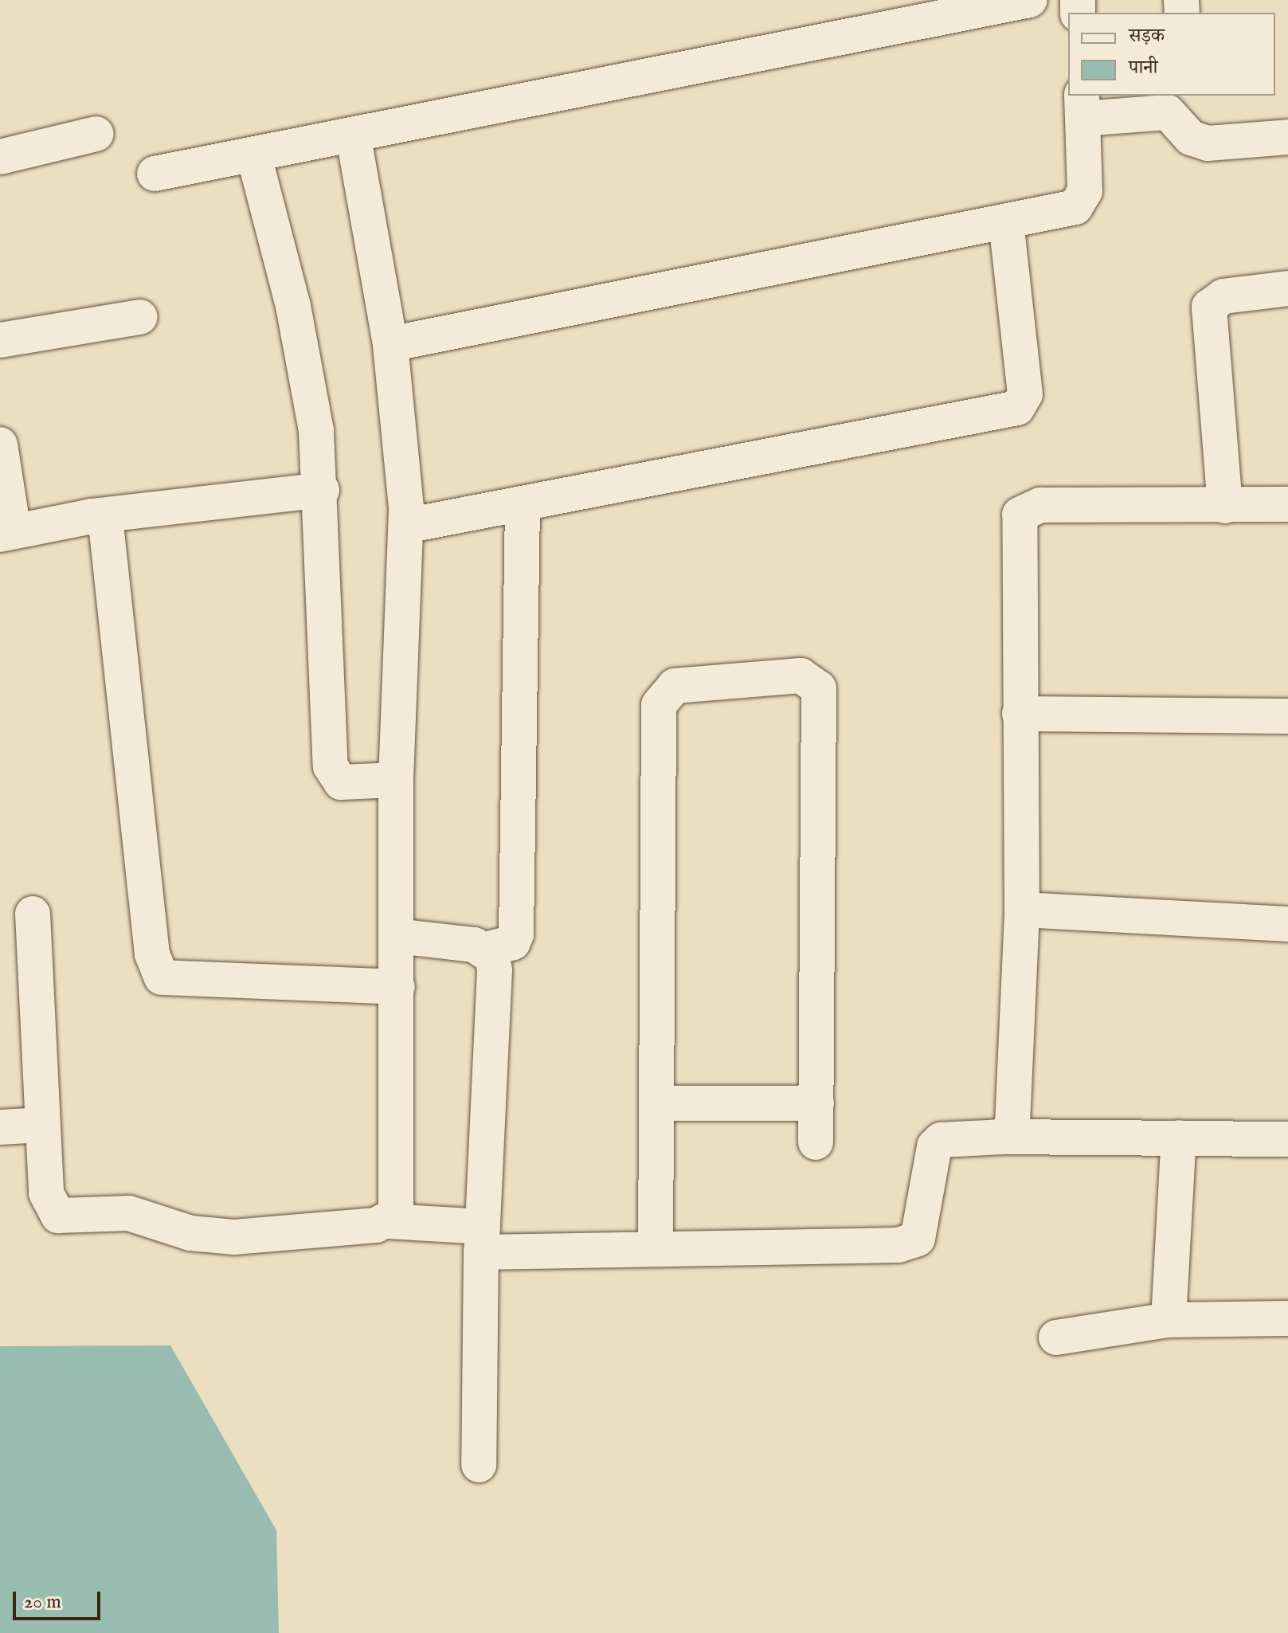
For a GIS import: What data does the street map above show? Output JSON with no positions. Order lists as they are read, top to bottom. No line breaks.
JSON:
{"legend":["सड़क","पानी"],"scale_bar":"20 m"}
